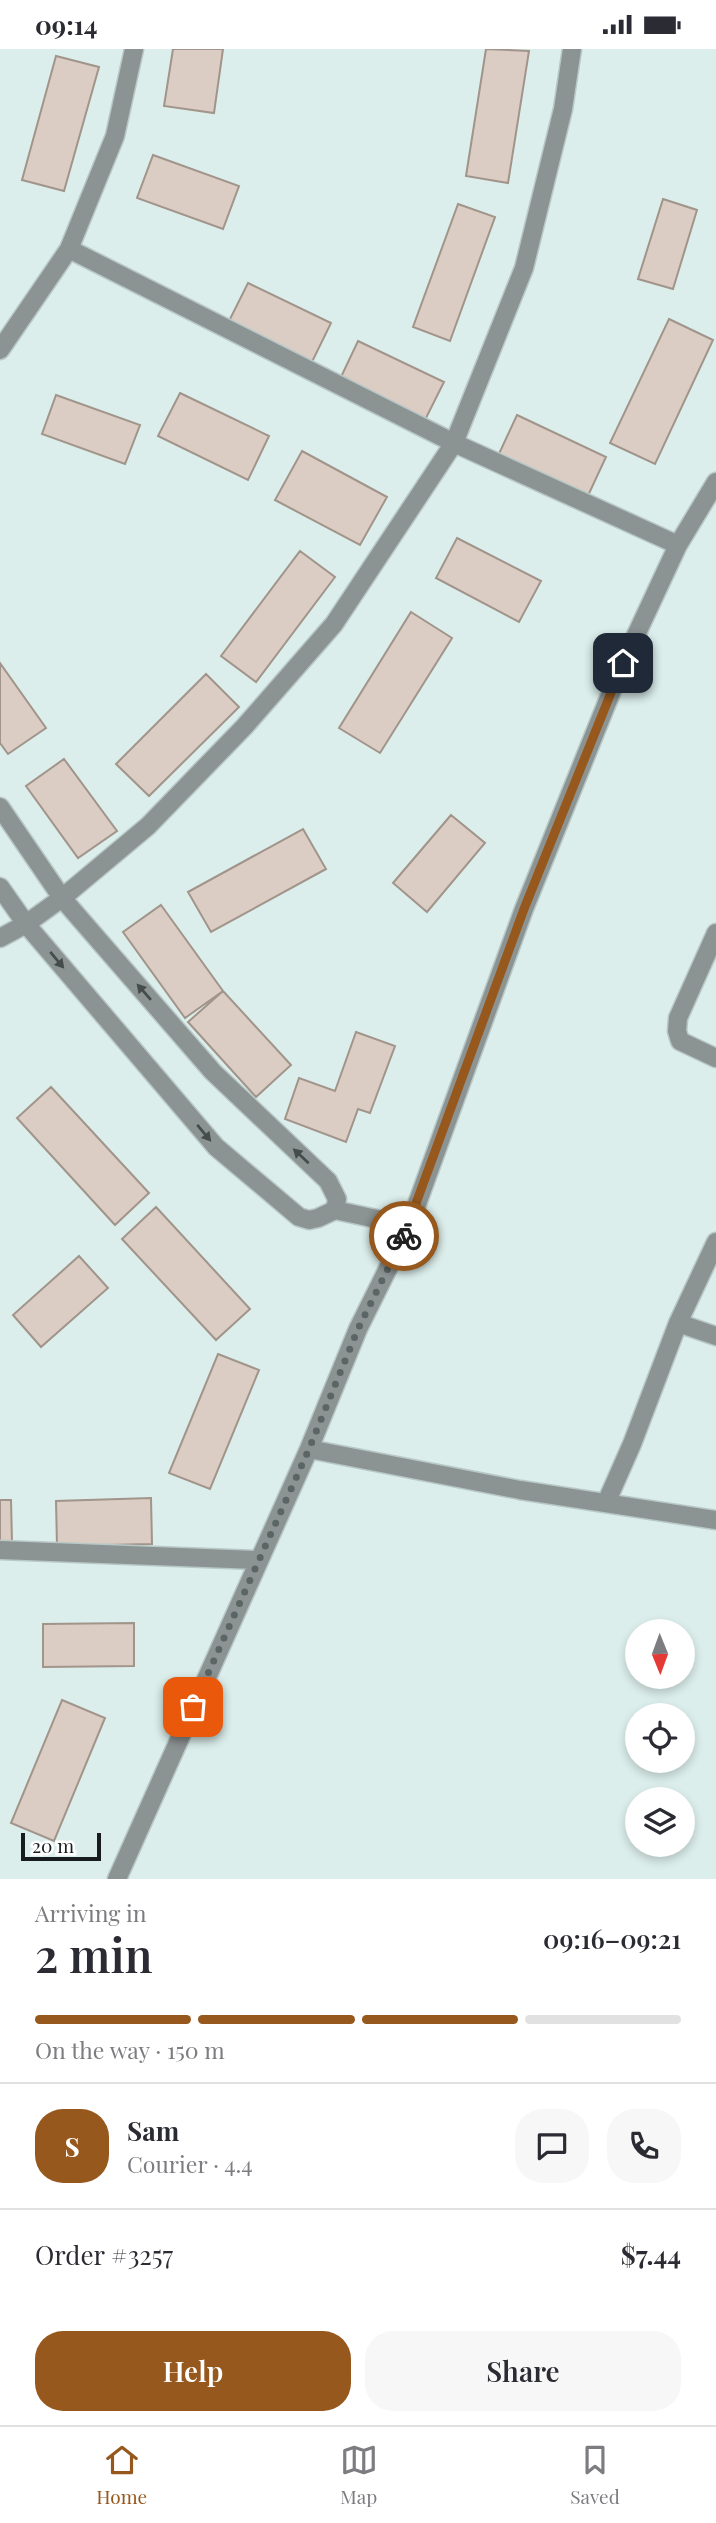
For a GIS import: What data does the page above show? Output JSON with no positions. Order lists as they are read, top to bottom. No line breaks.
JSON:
{"scale_bar":"20 m","north":"bottom","page":{"status":"09:14","scale":"20 m","heading":["2 min","Arriving in","09:16–09:21"],"panel":["Sam","Courier · 4.4","Order #3257","$7.44"],"bar":"On the way · 150 m","round":"S","buttons":["Help","Share"],"tabs":["Home","Map","Saved"]}}
